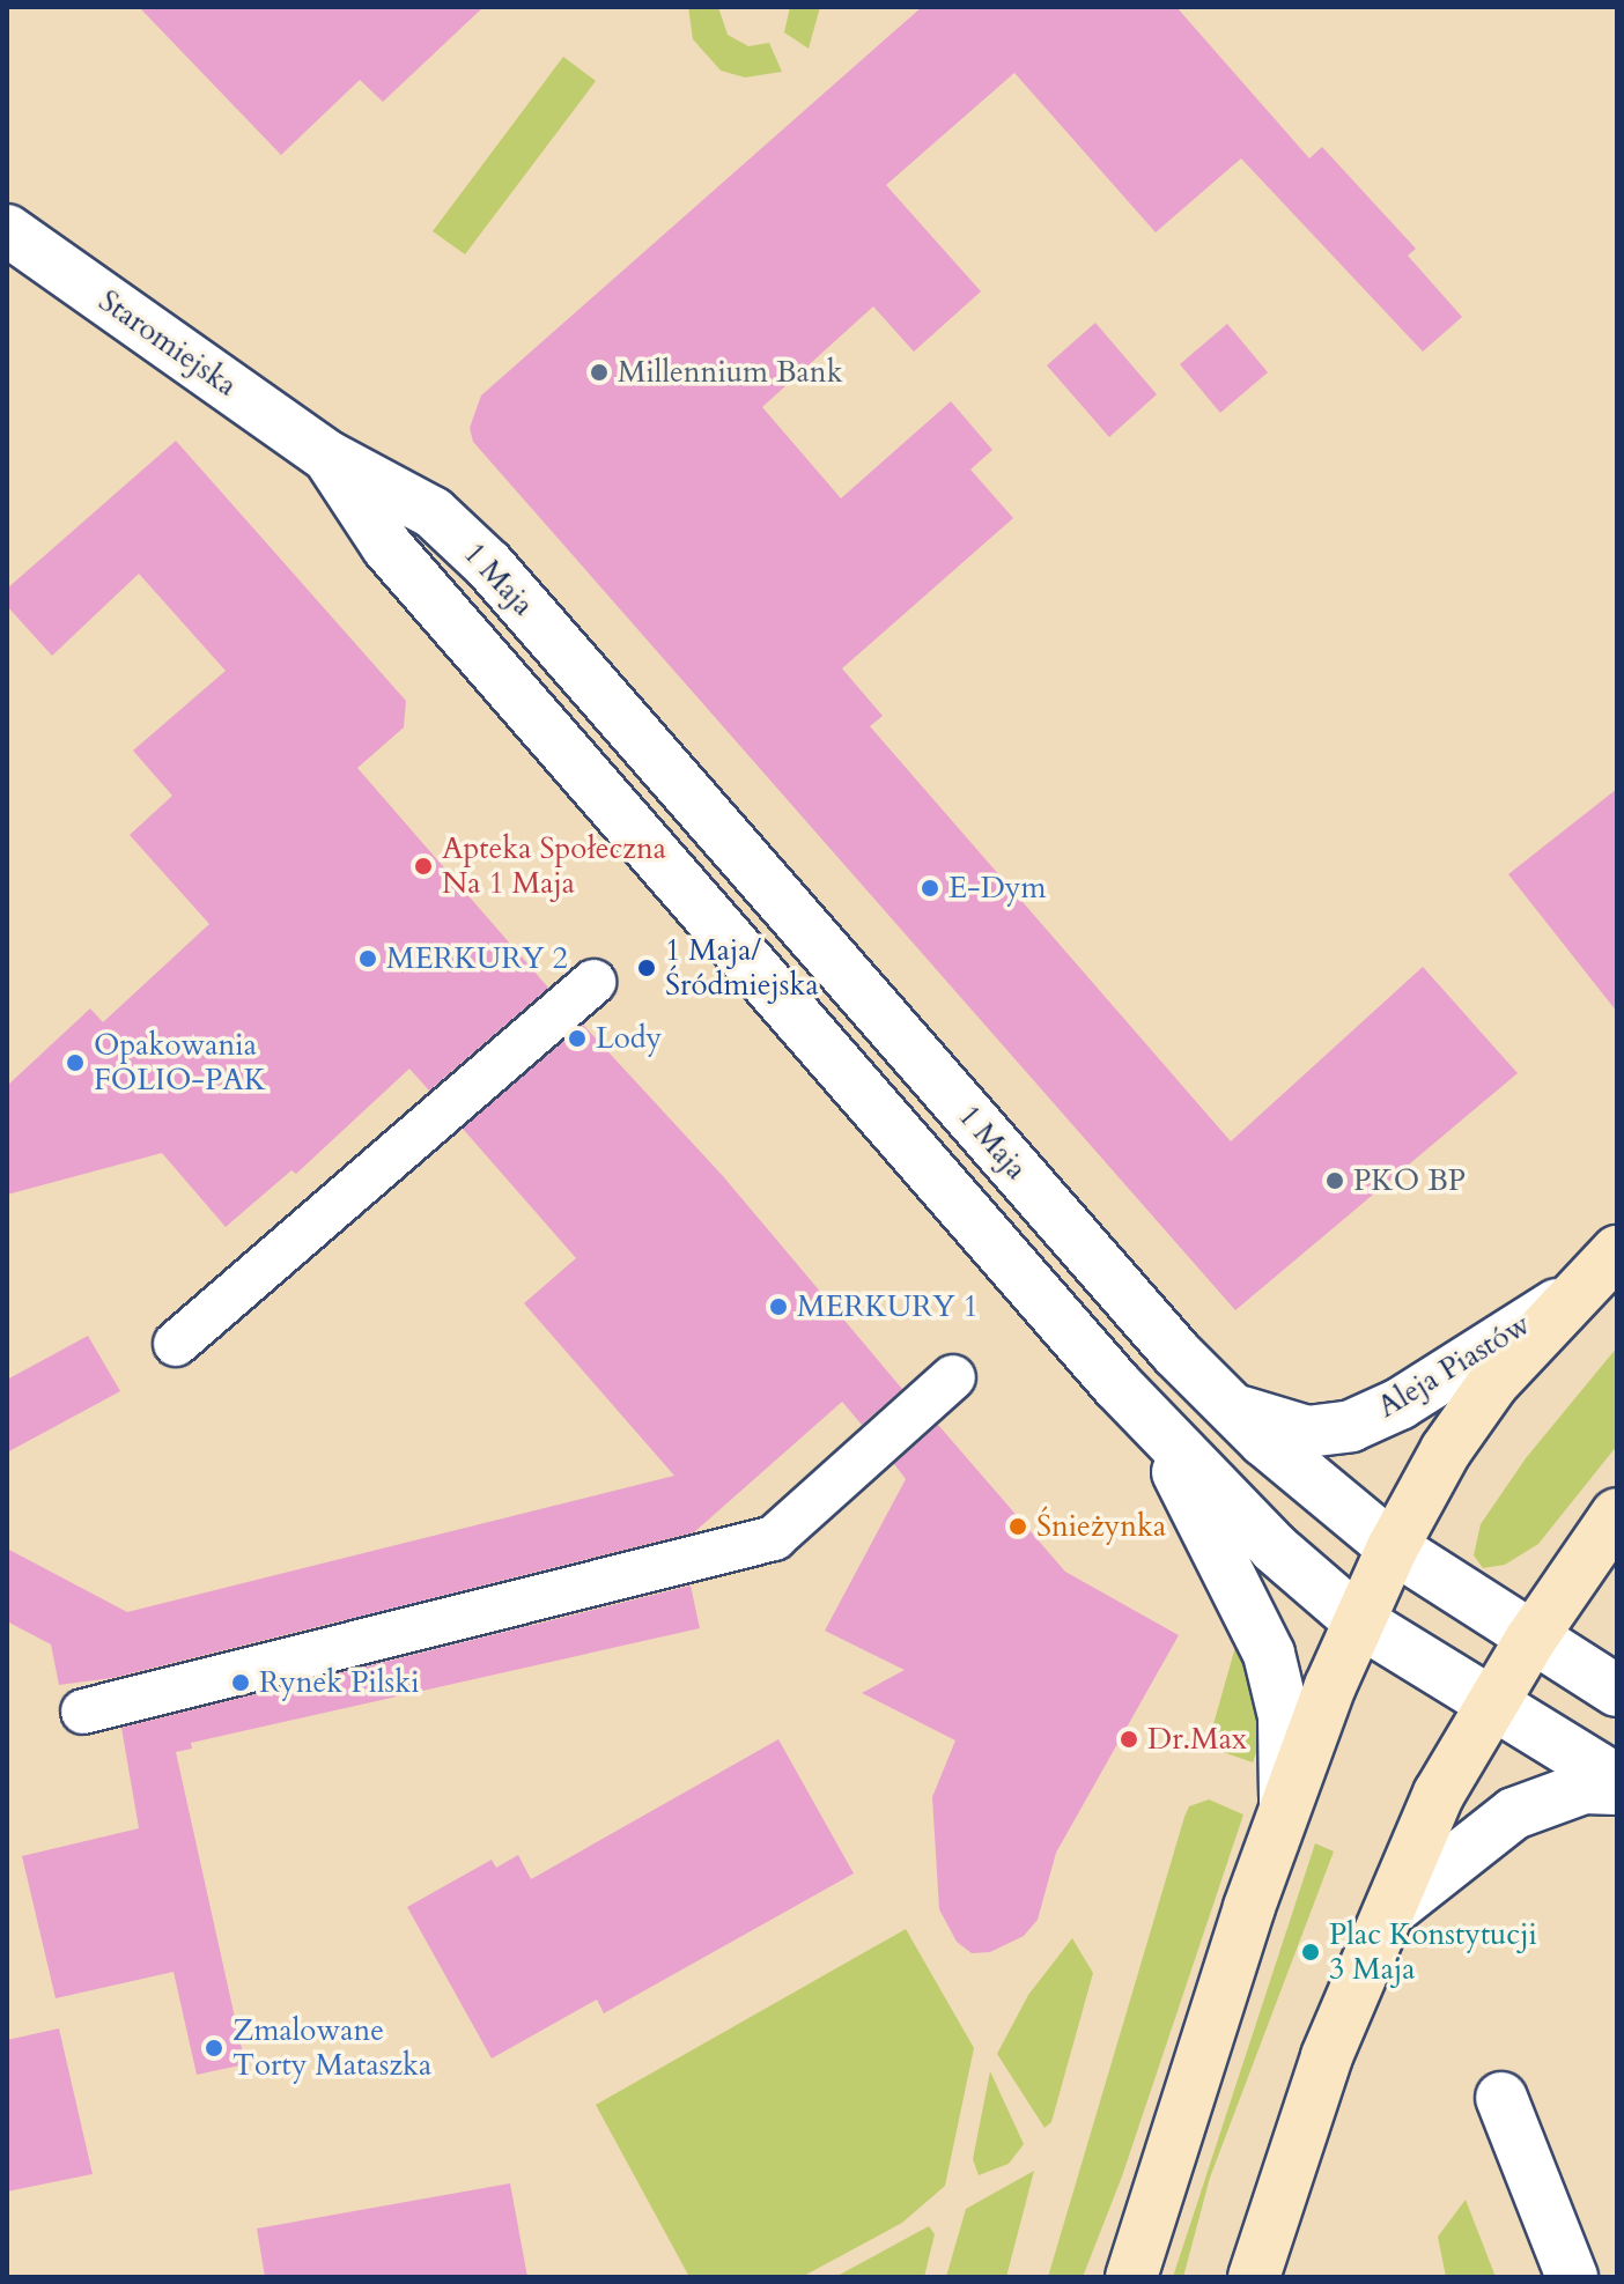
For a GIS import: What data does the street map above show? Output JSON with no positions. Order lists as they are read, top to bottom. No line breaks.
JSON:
{"streets":{"main road":["Aleja Piastów"],"street":["Staromiejska","1 Maja"]},"crossings":[["Staromiejska","1 Maja"],["1 Maja","Aleja Piastów"]],"places":["Millennium Bank","Apteka Społeczna Na 1 Maja","E-Dym","MERKURY 2","1 Maja/ Śródmiejska","Lody","Opakowania FOLIO-PAK","PKO BP","MERKURY 1","Śnieżynka","Rynek Pilski","Dr.Max","Plac Konstytucji 3 Maja","Zmalowane Torty Mataszka"]}
